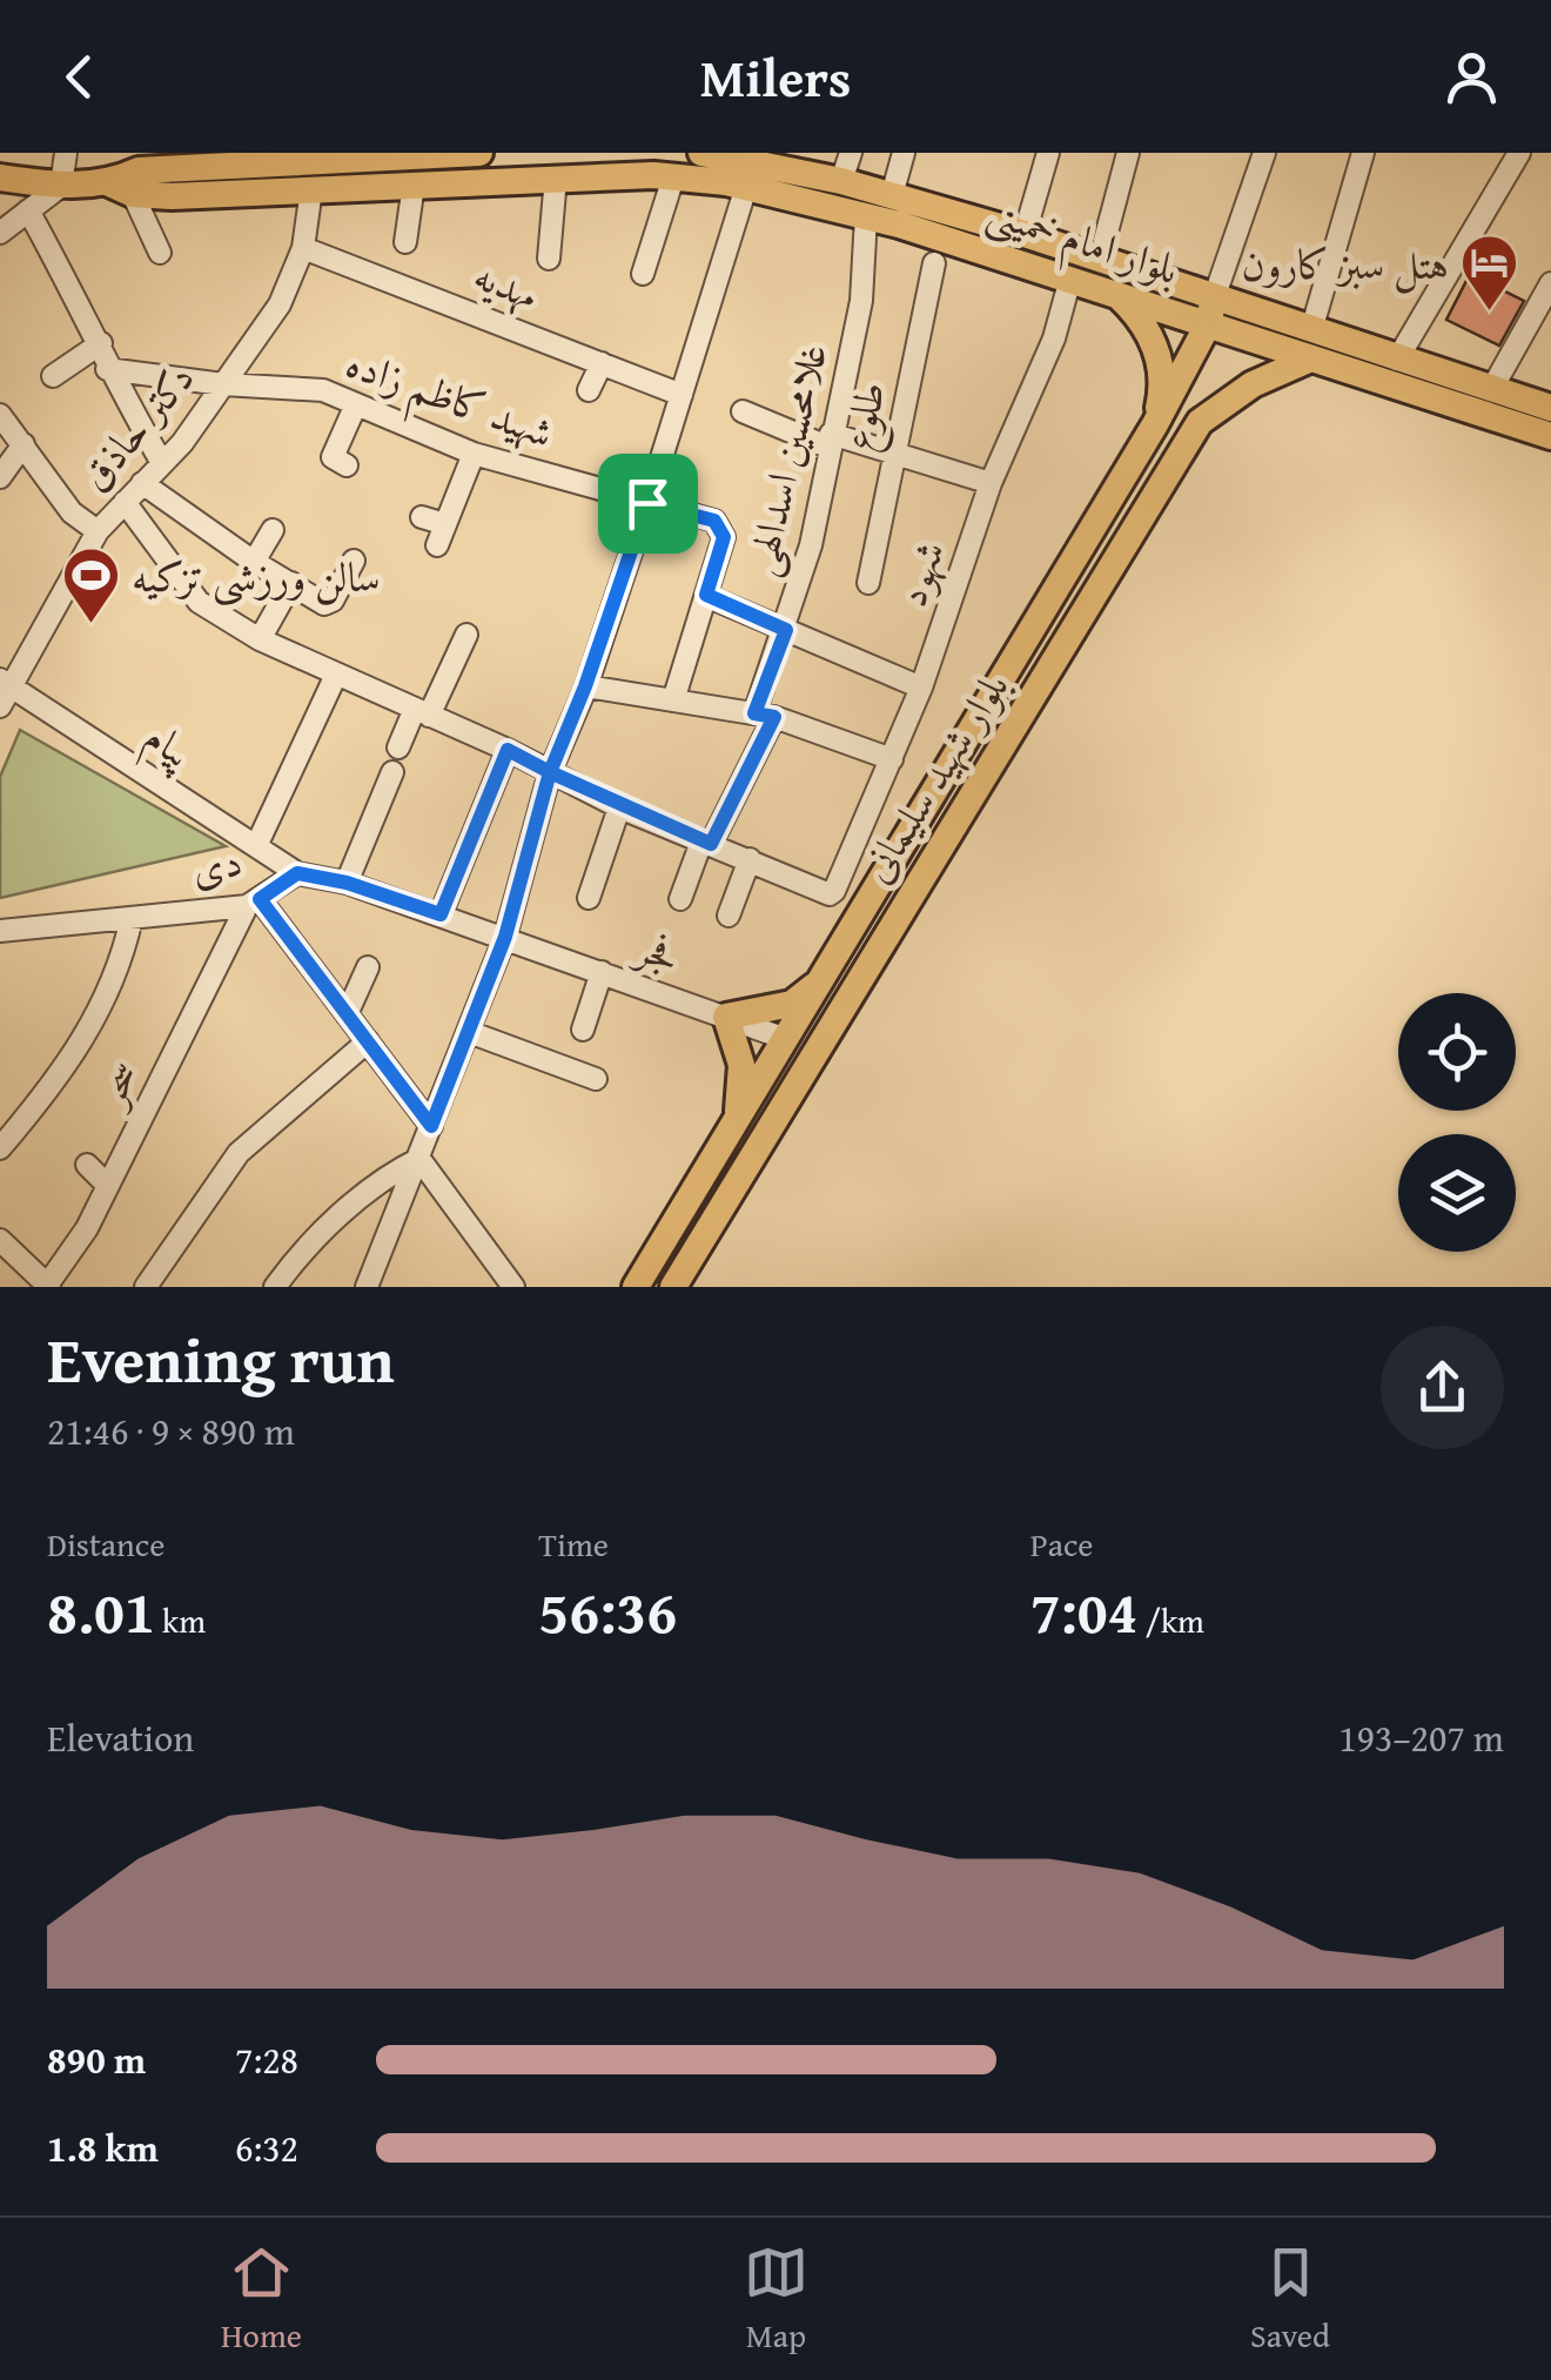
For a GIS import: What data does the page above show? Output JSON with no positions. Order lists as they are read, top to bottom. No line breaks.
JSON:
{"streets":{"main road":["بلوار امام خمینی","بلوار شهید سلیمانی"],"street":["مهدیه","شهید کاظم زاده","طلوع","دکتر حاذق","غلامحسین اسدالهی","شهود","پیام","دی","فجر","سحر"]},"crossings":[["بلوار امام خمینی","دکتر حاذق"],["بلوار امام خمینی","غلامحسین اسدالهی"],["بلوار امام خمینی","شهود"],["بلوار امام خمینی","بلوار شهید سلیمانی"],["مهدیه","دکتر حاذق"],["شهید کاظم زاده","دکتر حاذق"],["دکتر حاذق","پیام"],["پیام","دی"],["بلوار شهید سلیمانی","فجر"],["دی","فجر"],["دی","سحر"]],"places":{"hotel":["هتل سبز کارون"],"sports":["سالن ورزشی تزکیه"]},"page":{"header":"Milers","heading":["Evening run","21:46 · 9 × 890 m"],"stats":[["Distance","8.01 km"],["Time","56:36"],["Pace","7:04 /km"]],"chart":["Elevation","193–207 m"],"list":[{"name":"890 m","note":"7:28"},{"name":"1.8 km","note":"6:32"}],"tabs":["Home","Map","Saved"]}}
